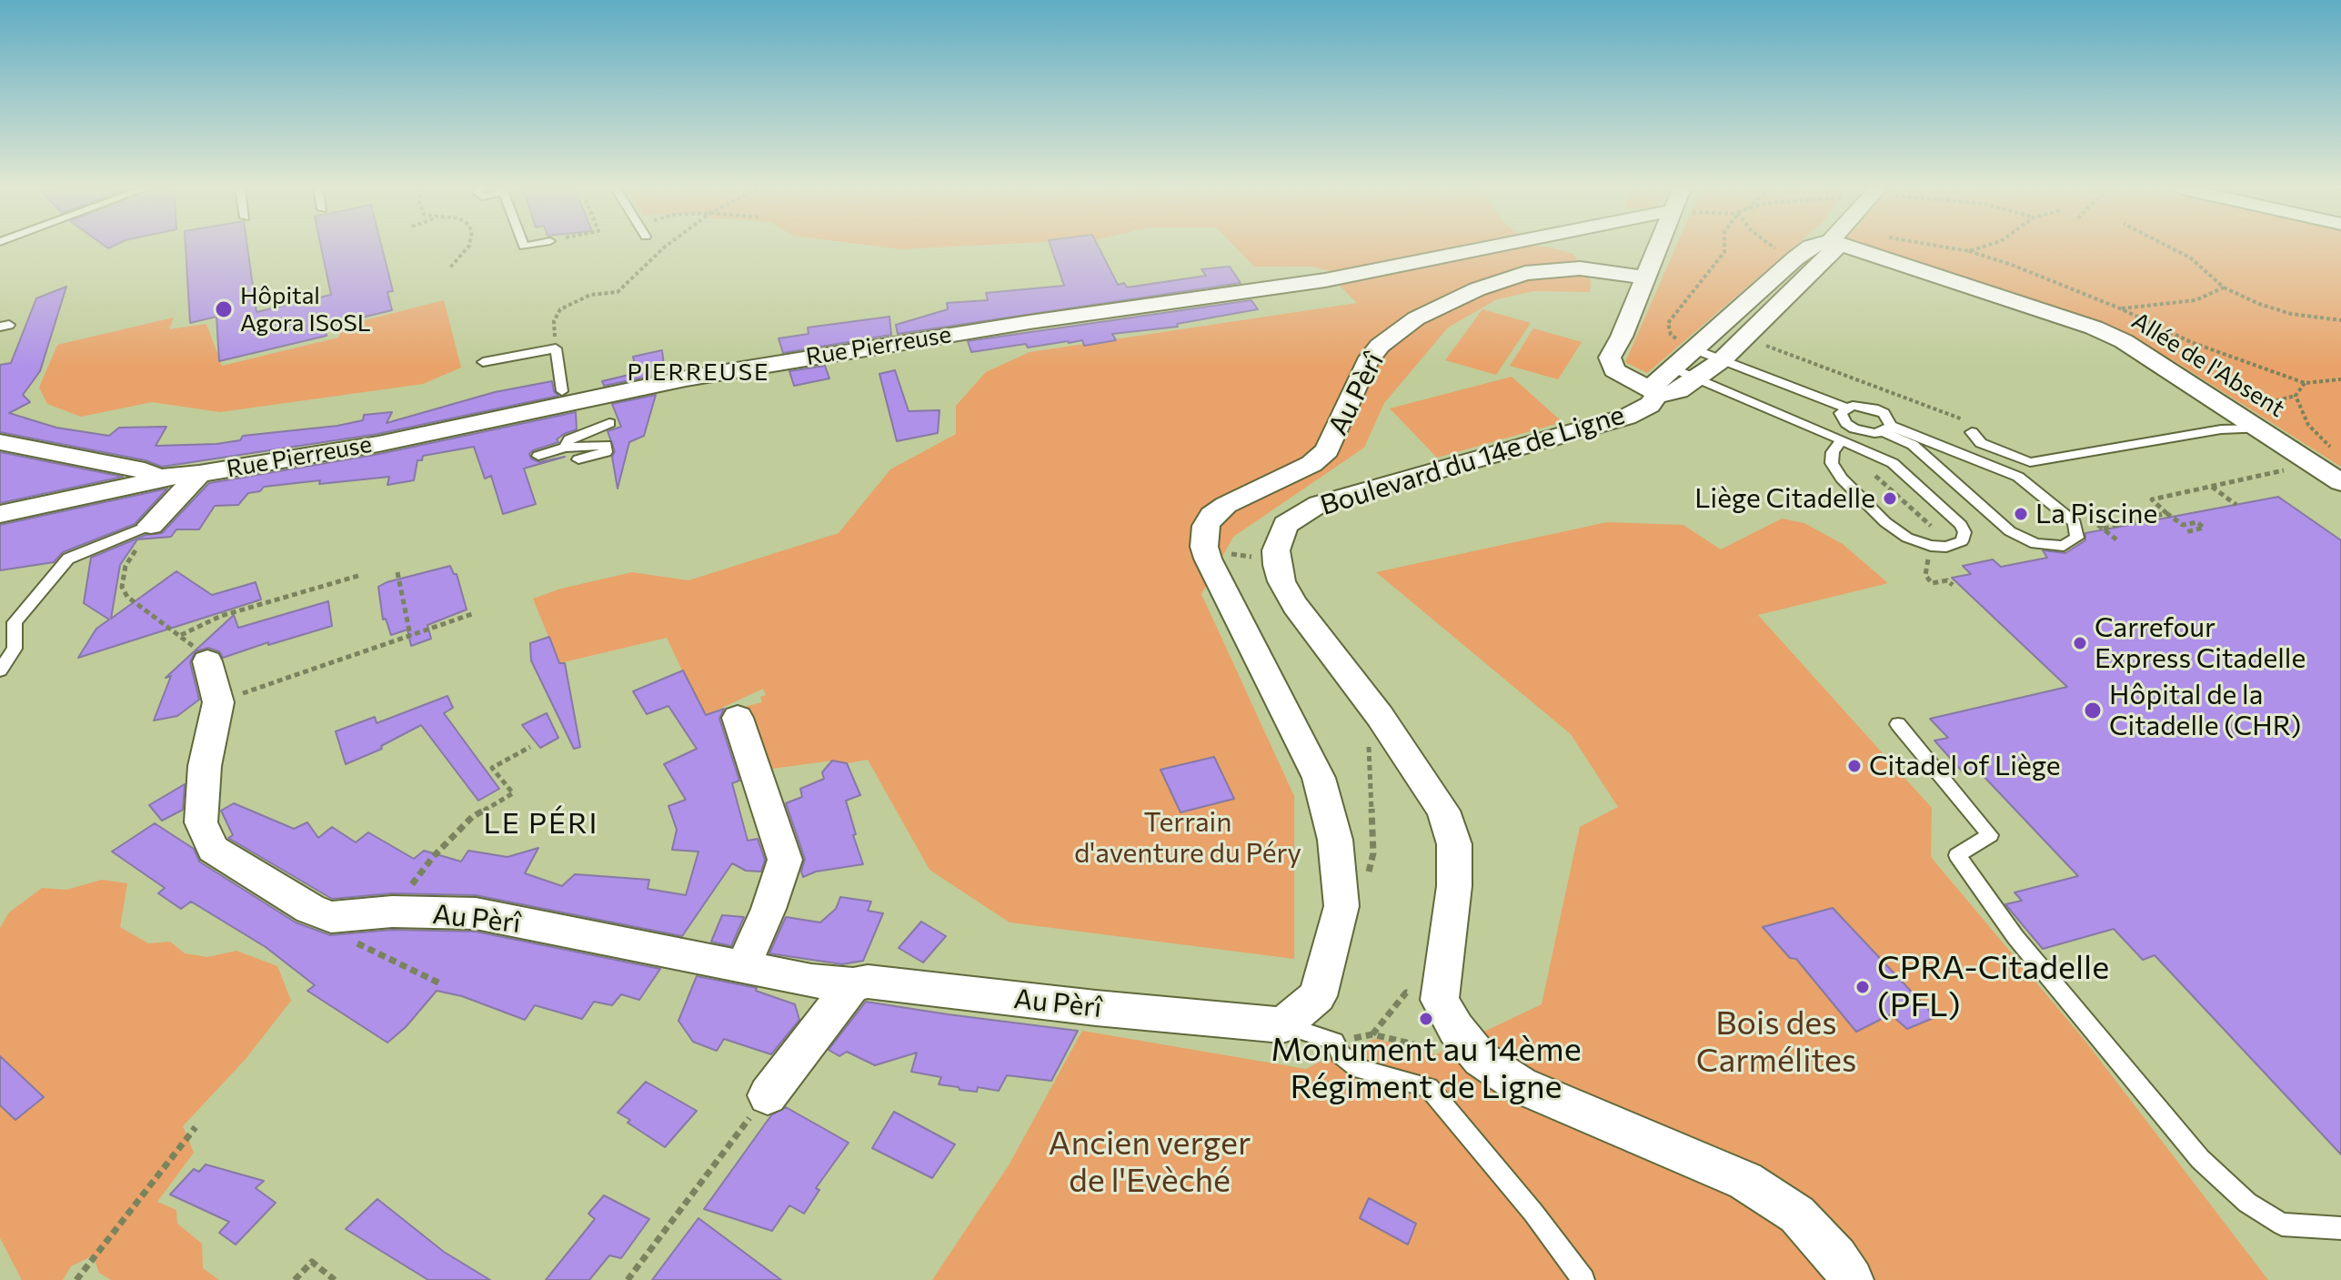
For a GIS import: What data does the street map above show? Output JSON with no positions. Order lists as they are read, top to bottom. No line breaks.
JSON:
{"streets":{"street":["Rue Pierreuse","Allée de l'Absent","Au Pèrî","Boulevard du 14e de Ligne"]},"districts":["PIERREUSE","LE PÉRI"],"parks":["Terrain d'aventure du Péry","Bois des Carmélites","Ancien verger de l'Evèché"],"places":["Hôpital Agora ISoSL","Liège Citadelle","La Piscine","Carrefour Express Citadelle","Hôpital de la Citadelle (CHR)","Citadel of Liège","CPRA-Citadelle (PFL)","Monument au 14ème Régiment de Ligne"]}
